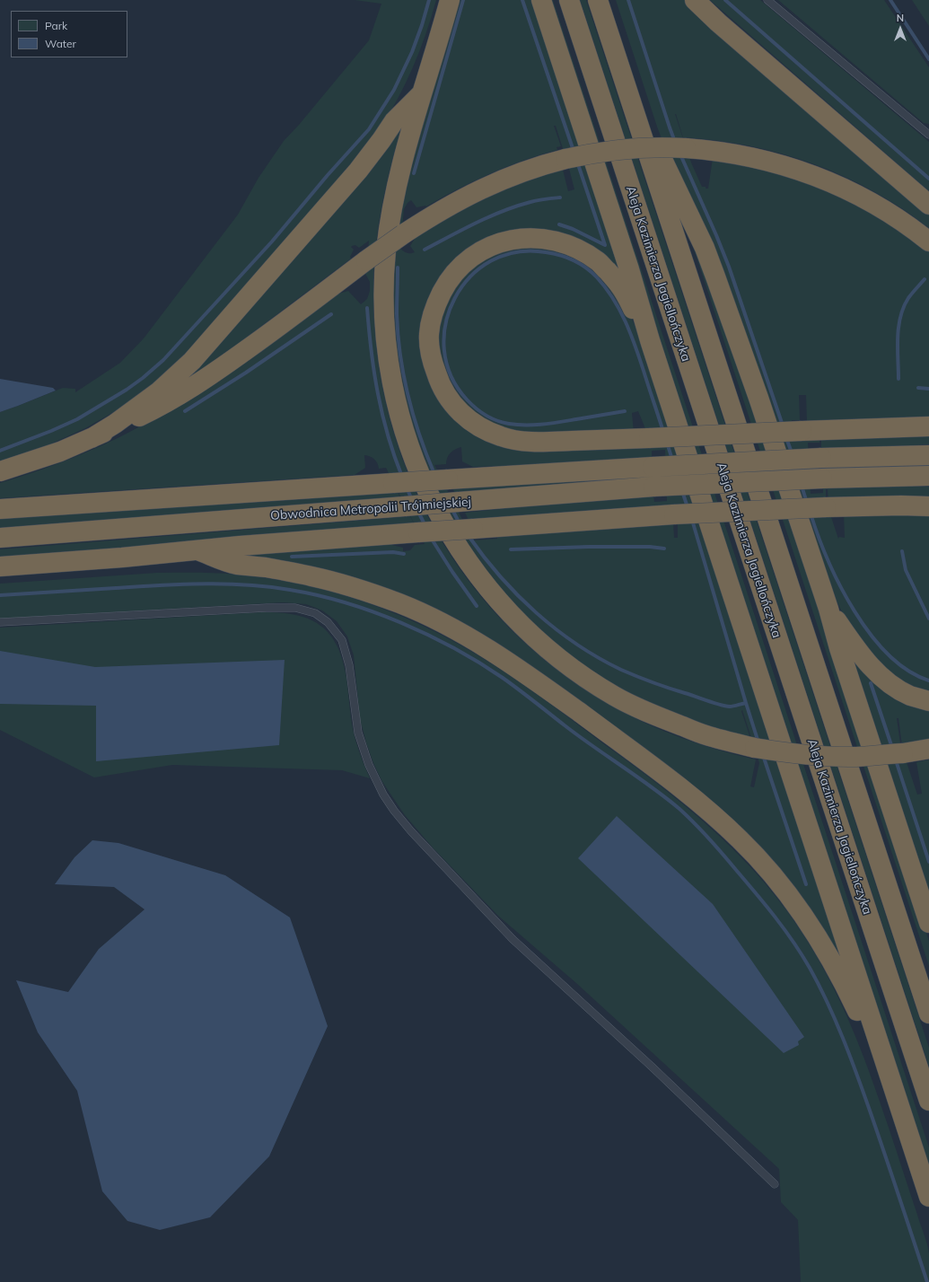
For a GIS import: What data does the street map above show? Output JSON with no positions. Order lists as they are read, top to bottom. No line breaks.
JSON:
{"streets":{"highway":["Aleja Kazimierza Jagiellończyka","Obwodnica Metropolii Trójmiejskiej"]},"legend":["Park","Water"],"north":"top"}
